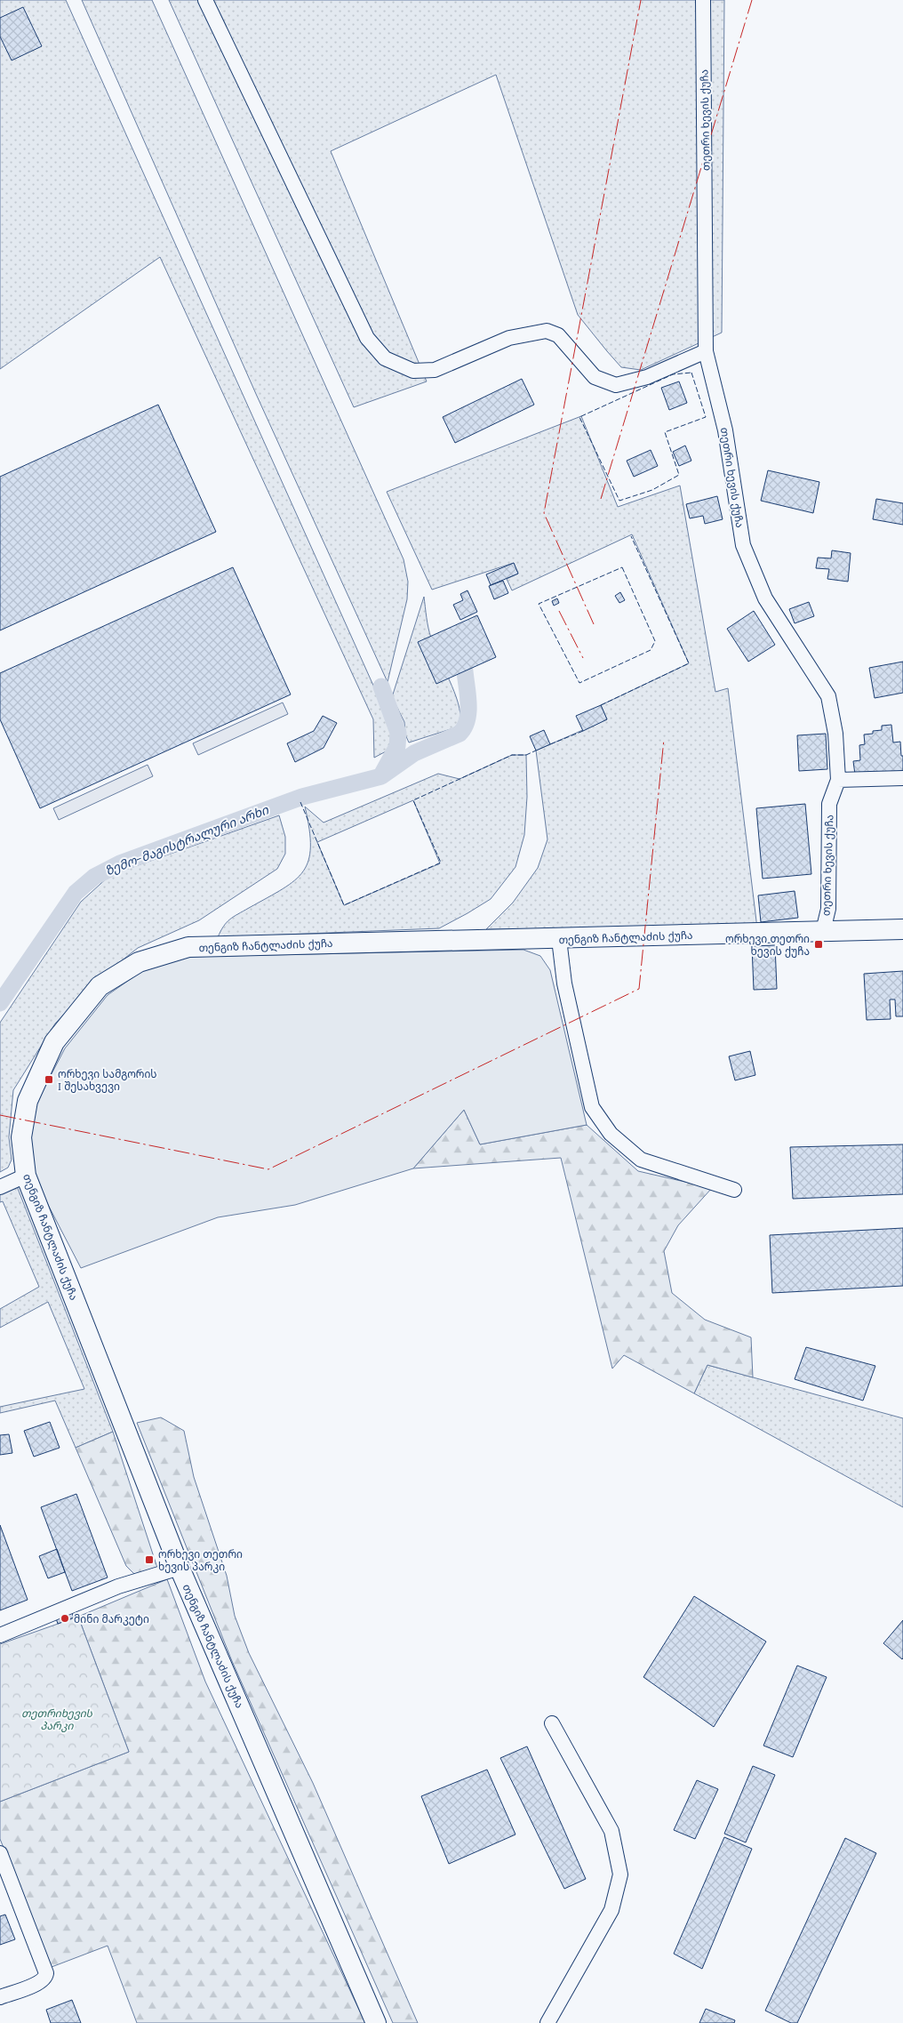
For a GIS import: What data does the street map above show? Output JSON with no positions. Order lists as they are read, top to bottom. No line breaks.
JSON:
{"streets":{"street":["თეთრი ხევის ქუჩა","თენგიზ ჩანტლაძის ქუჩა"]},"crossings":[["თეთრი ხევის ქუჩა","თენგიზ ჩანტლაძის ქუჩა"]],"water":["ზემო-მაგისტრალური არხი"],"parks":["თეთრიხევის პარკი"],"places":{"transit":["ორხევი თეთრი ხევის ქუჩა","ორხევი სამგორის I შესახვევი","ორხევი თეთრი ხევის პარკი"],"other":["მინი მარკეტი"]}}
